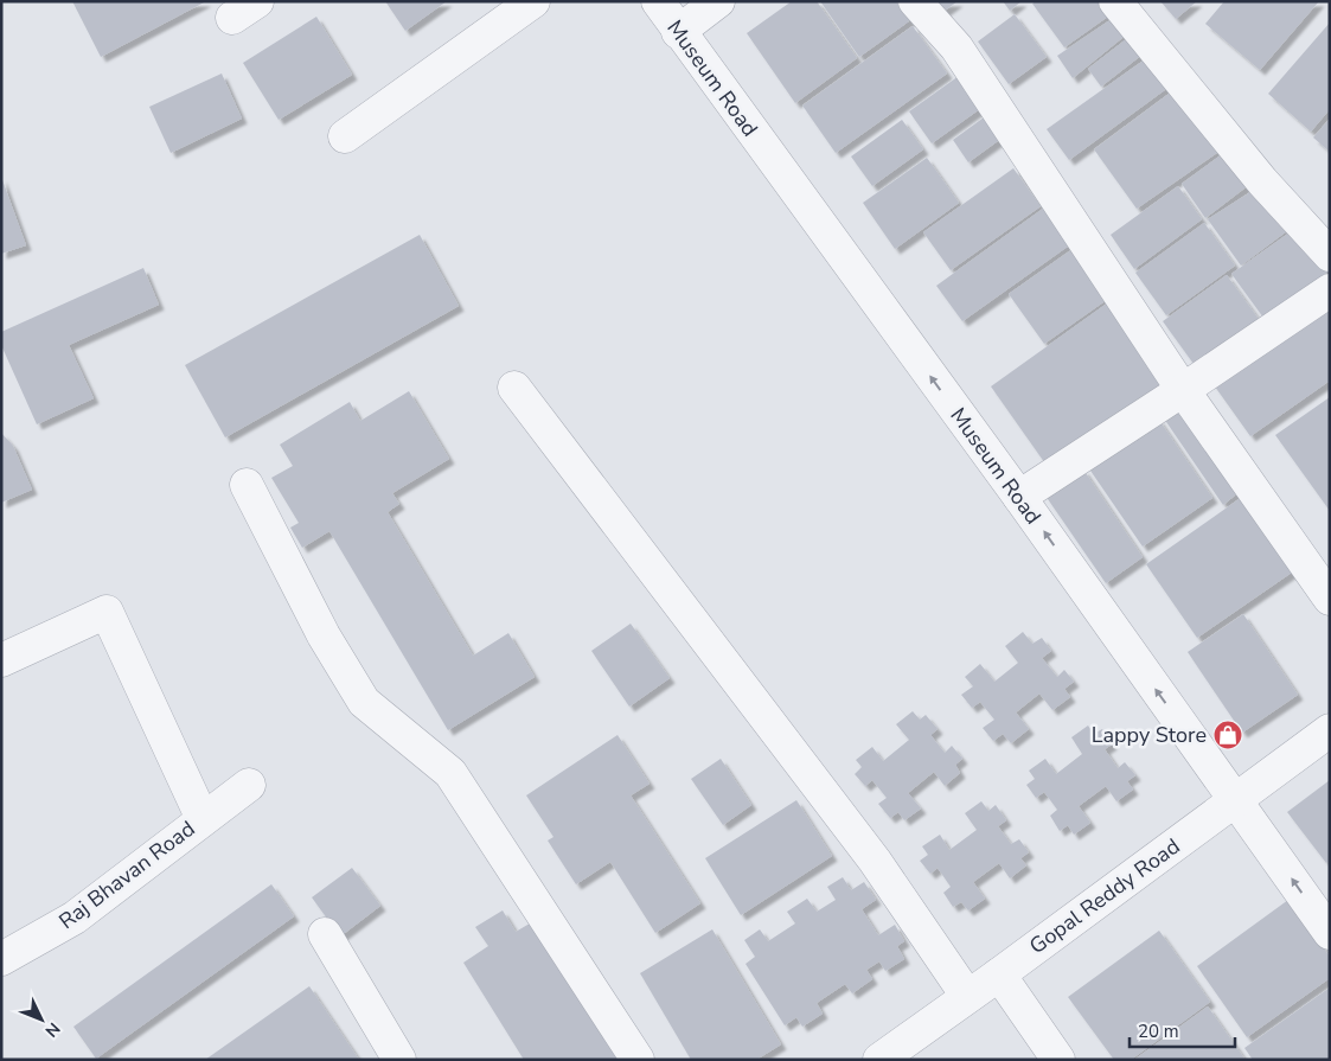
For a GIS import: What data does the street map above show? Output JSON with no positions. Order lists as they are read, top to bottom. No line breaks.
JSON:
{"streets":{"street":["Museum Road","Raj Bhavan Road","Gopal Reddy Road"]},"crossings":[["Museum Road","Gopal Reddy Road"]],"places":{"shop":["Lappy Store"]},"scale_bar":"20 m","north":"bottom right"}
